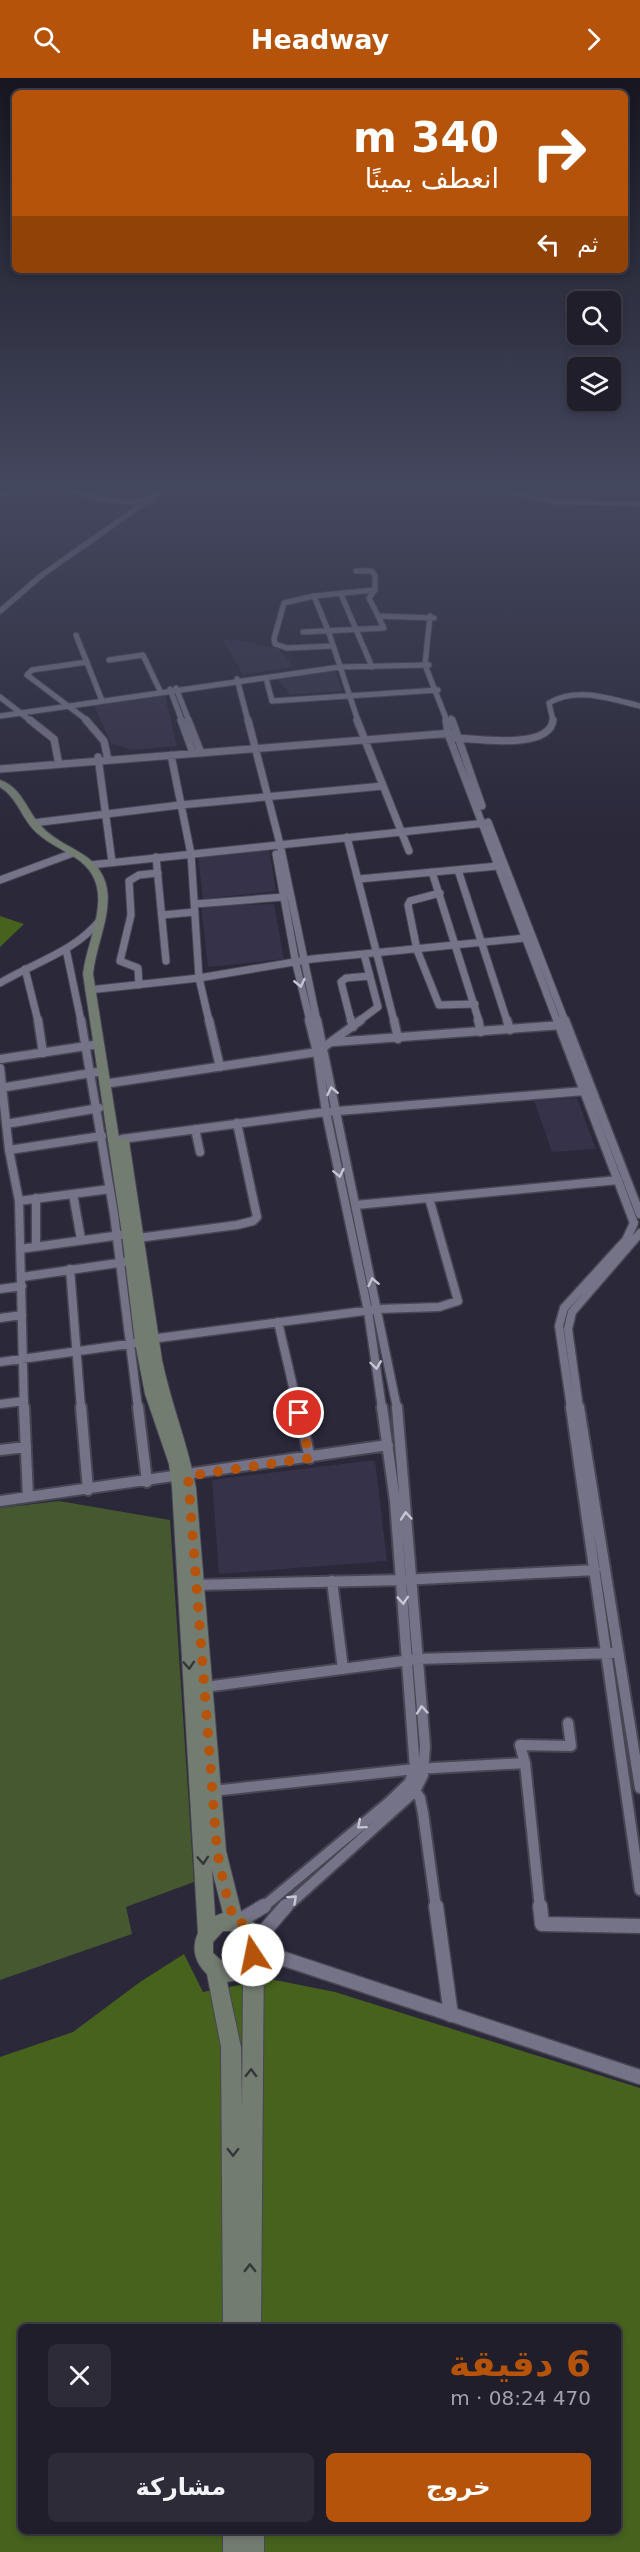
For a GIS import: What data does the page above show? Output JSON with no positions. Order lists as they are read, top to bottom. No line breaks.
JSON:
{"page":{"header":"Headway","turn":["340 m","انعطف يمينًا"],"then":"ثم","heading":["6 دقيقة","470 m · 08:24"],"buttons":["خروج","مشاركة"]}}
